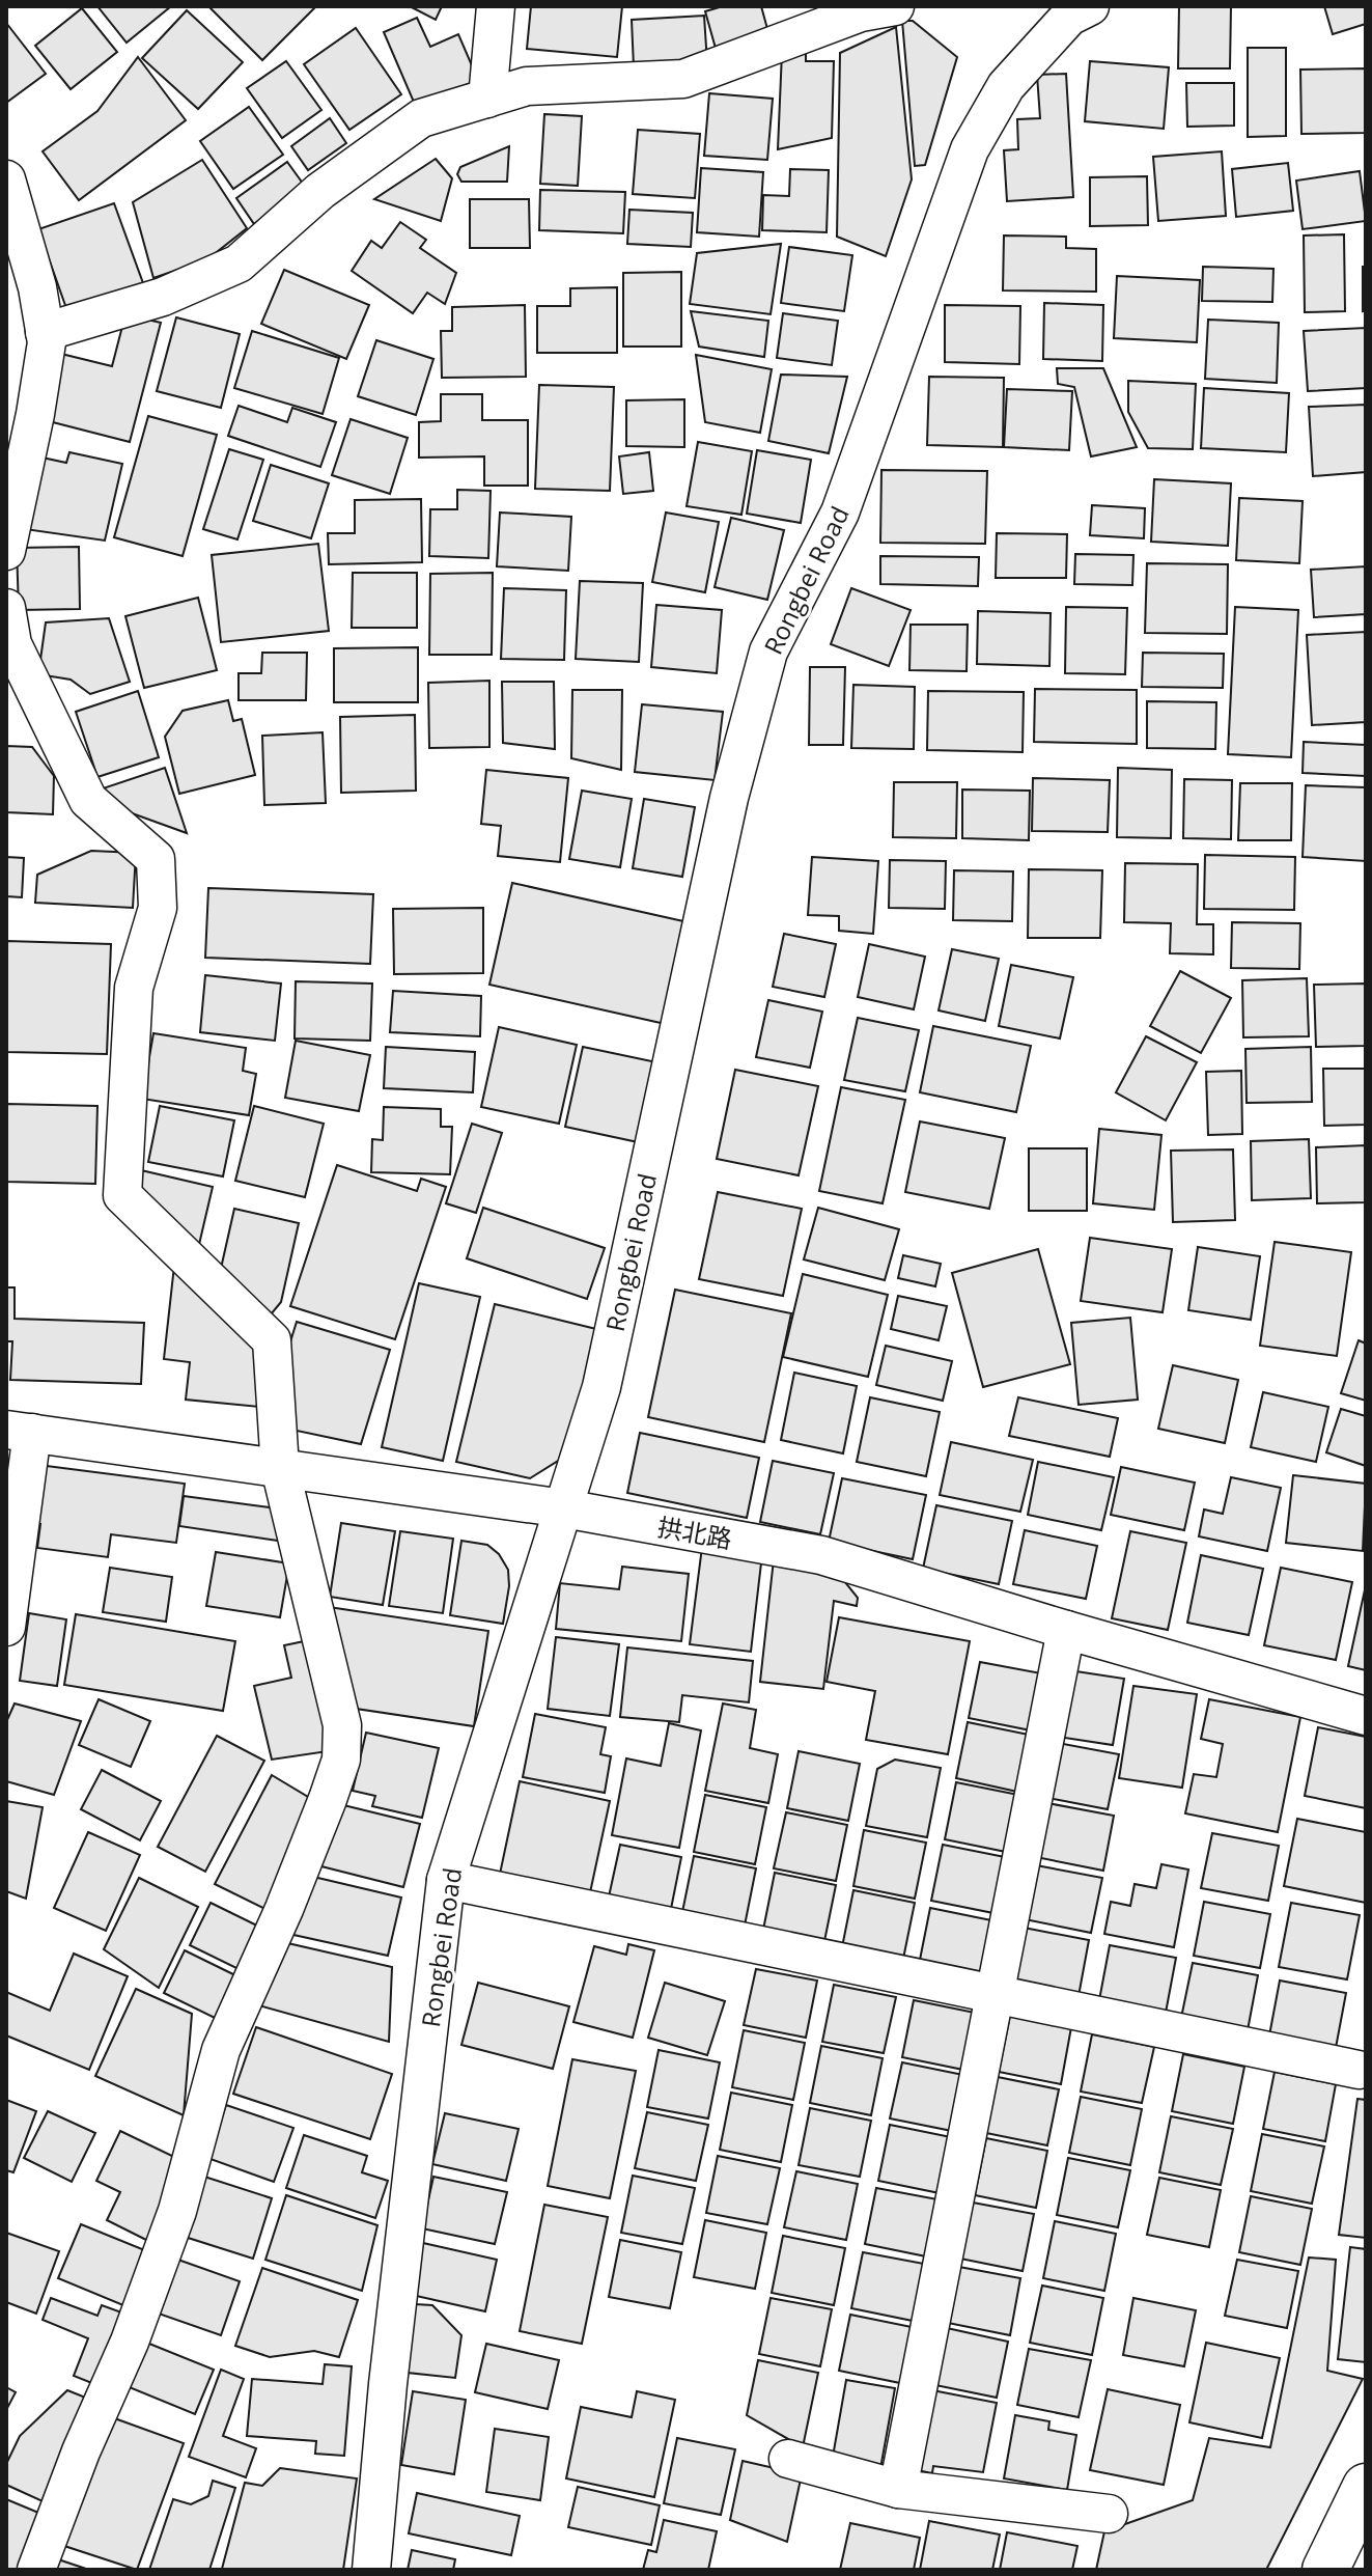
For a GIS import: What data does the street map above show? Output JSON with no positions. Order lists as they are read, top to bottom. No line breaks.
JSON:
{"streets":{"street":["Rongbei Road","拱北路"]},"crossings":[["Rongbei Road","拱北路"]]}
